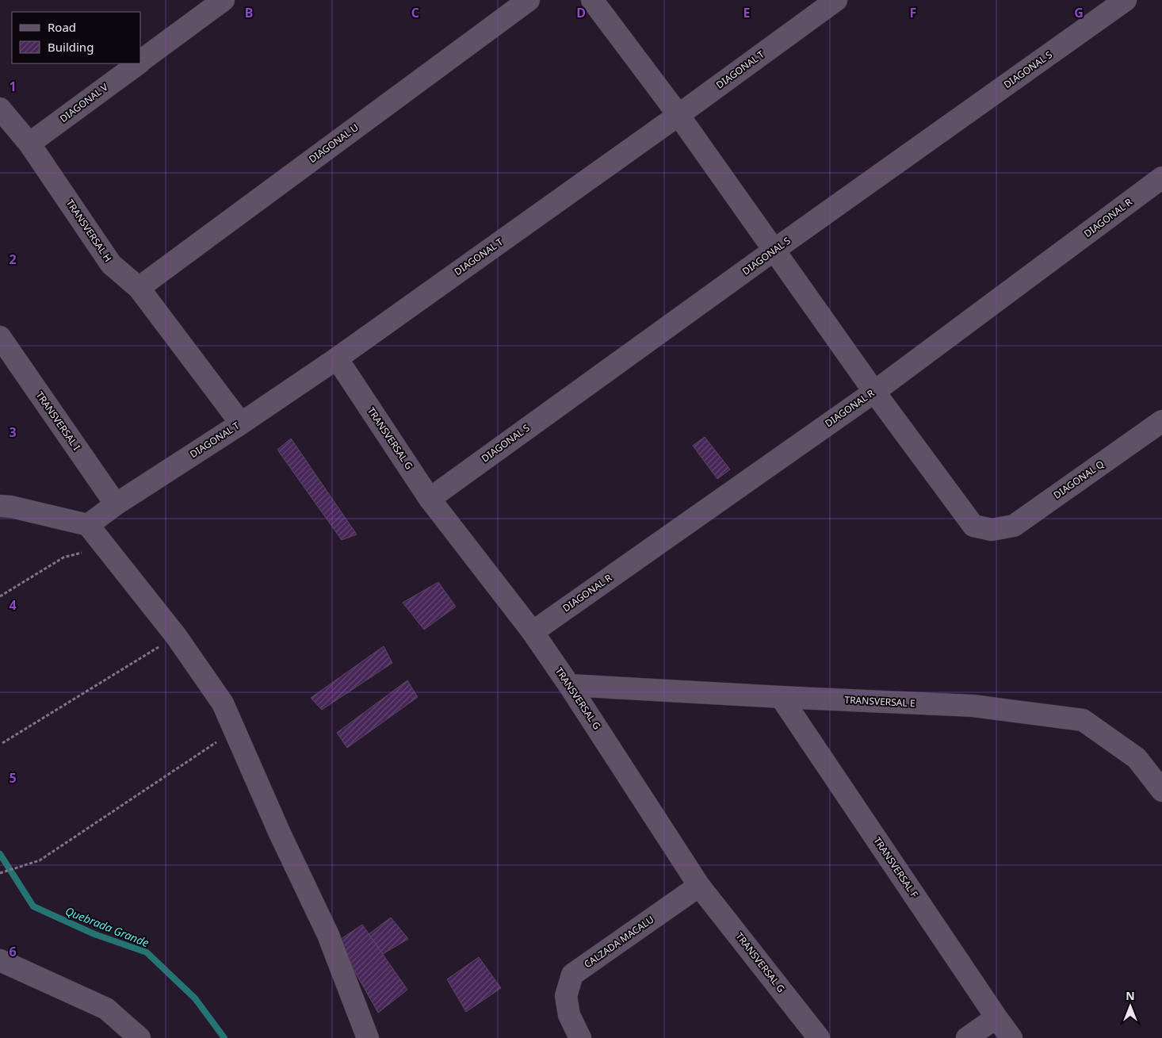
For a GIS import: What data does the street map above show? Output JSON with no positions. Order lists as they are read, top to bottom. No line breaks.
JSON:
{"streets":{"street":["DIAGONAL T","DIAGONAL S","DIAGONAL V","DIAGONAL U","DIAGONAL R","TRANSVERSAL H","TRANSVERSAL I","TRANSVERSAL G","DIAGONAL Q","TRANSVERSAL E","TRANSVERSAL F","CALZADA MACALU"]},"crossings":[["DIAGONAL T","TRANSVERSAL H"],["DIAGONAL T","TRANSVERSAL I"],["DIAGONAL T","TRANSVERSAL G"],["DIAGONAL S","TRANSVERSAL G"],["DIAGONAL V","TRANSVERSAL H"],["DIAGONAL U","TRANSVERSAL H"],["DIAGONAL R","TRANSVERSAL G"],["DIAGONAL R","DIAGONAL Q"],["TRANSVERSAL G","TRANSVERSAL E"],["TRANSVERSAL G","CALZADA MACALU"],["TRANSVERSAL E","TRANSVERSAL F"]],"water":["Quebrada Grande"],"legend":["Road","Building"],"north":"top","grid":{"columns":["B","C","D","E","F","G"],"rows":["1","2","3","4","5","6"]}}
